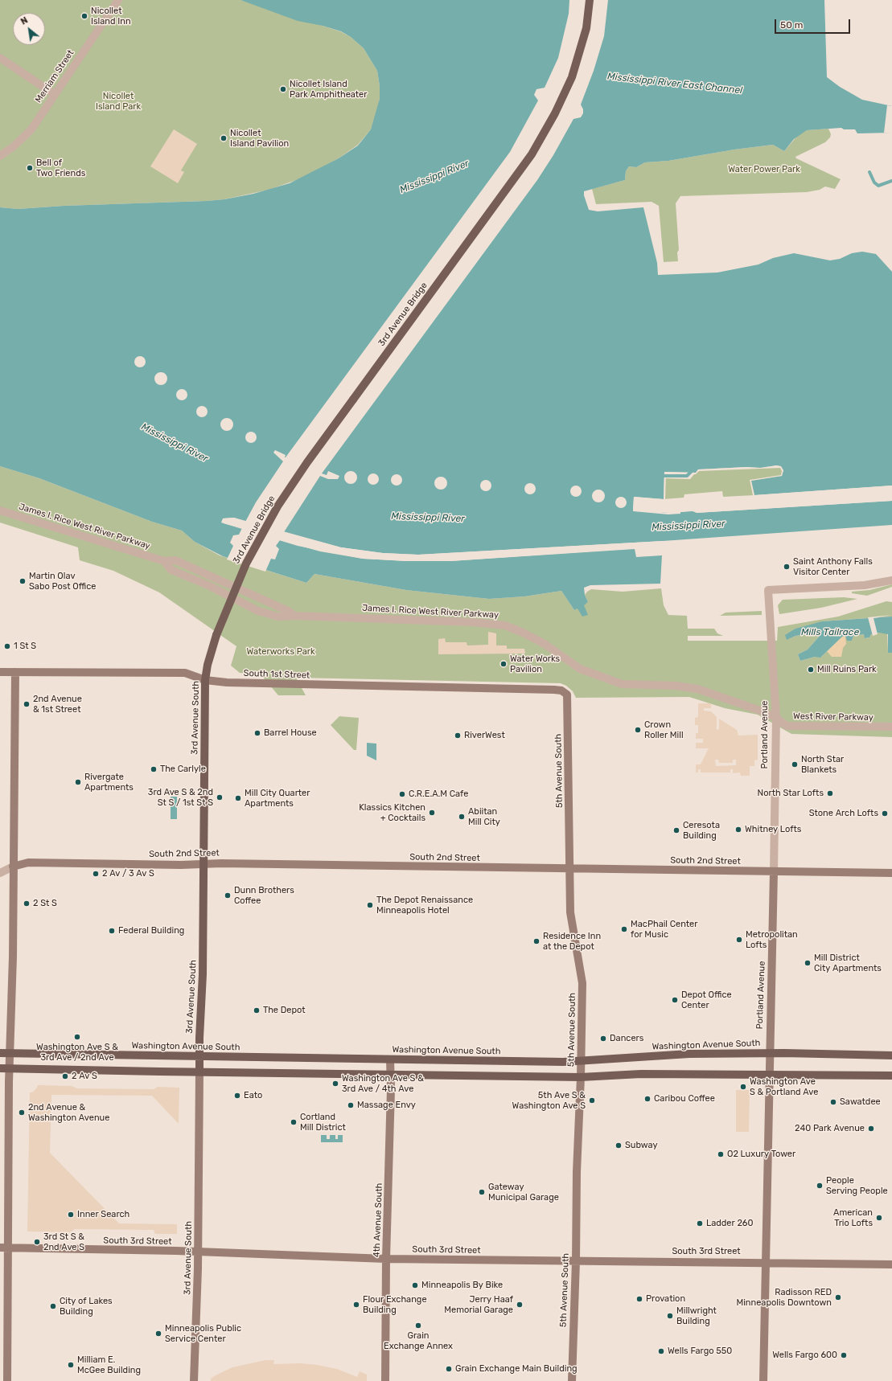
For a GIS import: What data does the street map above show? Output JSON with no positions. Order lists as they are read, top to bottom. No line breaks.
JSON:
{"streets":{"main road":["3rd Avenue Bridge","3rd Avenue South","Washington Avenue South"],"street":["Merriam Street","James I. Rice West River Parkway","South 1st Street","West River Parkway","Portland Avenue","5th Avenue South","South 2nd Street","4th Avenue South","South 3rd Street"]},"crossings":[["3rd Avenue Bridge","3rd Avenue South"],["James I. Rice West River Parkway","West River Parkway"],["James I. Rice West River Parkway","Portland Avenue"],["South 1st Street","3rd Avenue South"],["South 1st Street","5th Avenue South"],["West River Parkway","Portland Avenue"],["3rd Avenue South","South 2nd Street"],["3rd Avenue South","Washington Avenue South"],["3rd Avenue South","South 3rd Street"],["Portland Avenue","South 2nd Street"],["Portland Avenue","Washington Avenue South"],["Portland Avenue","South 3rd Street"],["5th Avenue South","South 2nd Street"],["5th Avenue South","Washington Avenue South"],["5th Avenue South","South 3rd Street"],["Washington Avenue South","4th Avenue South"],["4th Avenue South","South 3rd Street"]],"water":["Mississippi River East Channel","Mississippi River","Mills Tailrace"],"parks":["Nicollet Island Park","Water Power Park","Waterworks Park"],"places":["Nicollet Island Inn","Nicollet Island Park Amphitheater","Nicollet Island Pavilion","Bell of Two Friends","Saint Anthony Falls Visitor Center","Martin Olav Sabo Post Office","1 St S","Water Works Pavilion","Mill Ruins Park","2nd Avenue & 1st Street","Crown Roller Mill","Barrel House","RiverWest","North Star Blankets","The Carlyle","Rivergate Apartments","North Star Lofts","C.R.E.A.M Cafe","3rd Ave S & 2nd St S / 1st St S","Mill City Quarter Apartments","Klassics Kitchen + Cocktails","Stone Arch Lofts","Abiitan Mill City","Whitney Lofts","Ceresota Building","2 Av / 3 Av S","Dunn Brothers Coffee","2 St S","The Depot Renaissance Minneapolis Hotel","MacPhail Center for Music","Federal Building","Metropolitan Lofts","Residence Inn at the Depot","Mill District City Apartments","Depot Office Center","The Depot","Washington Ave S & 3rd Ave / 2nd Ave","Dancers","2 Av S","Washington Ave S & 3rd Ave / 4th Ave","Washington Ave S & Portland Ave","Eato","Caribou Coffee","5th Ave S & Washington Ave S","Sawatdee","Massage Envy","2nd Avenue & Washington Avenue","Cortland Mill District","240 Park Avenue","Subway","O2 Luxury Tower","People Serving People","Gateway Municipal Garage","Inner Search","American Trio Lofts","Ladder 260","3rd St S & 2nd Ave S","Minneapolis By Bike","Radisson RED Minneapolis Downtown","Provation","Flour Exchange Building","Jerry Haaf Memorial Garage","City of Lakes Building","Millwright Building","Grain Exchange Annex","Minneapolis Public Service Center","Wells Fargo 550","Wells Fargo 600","Milliam E. McGee Building","Grain Exchange Main Building"],"scale_bar":"50 m","north":"top left"}
